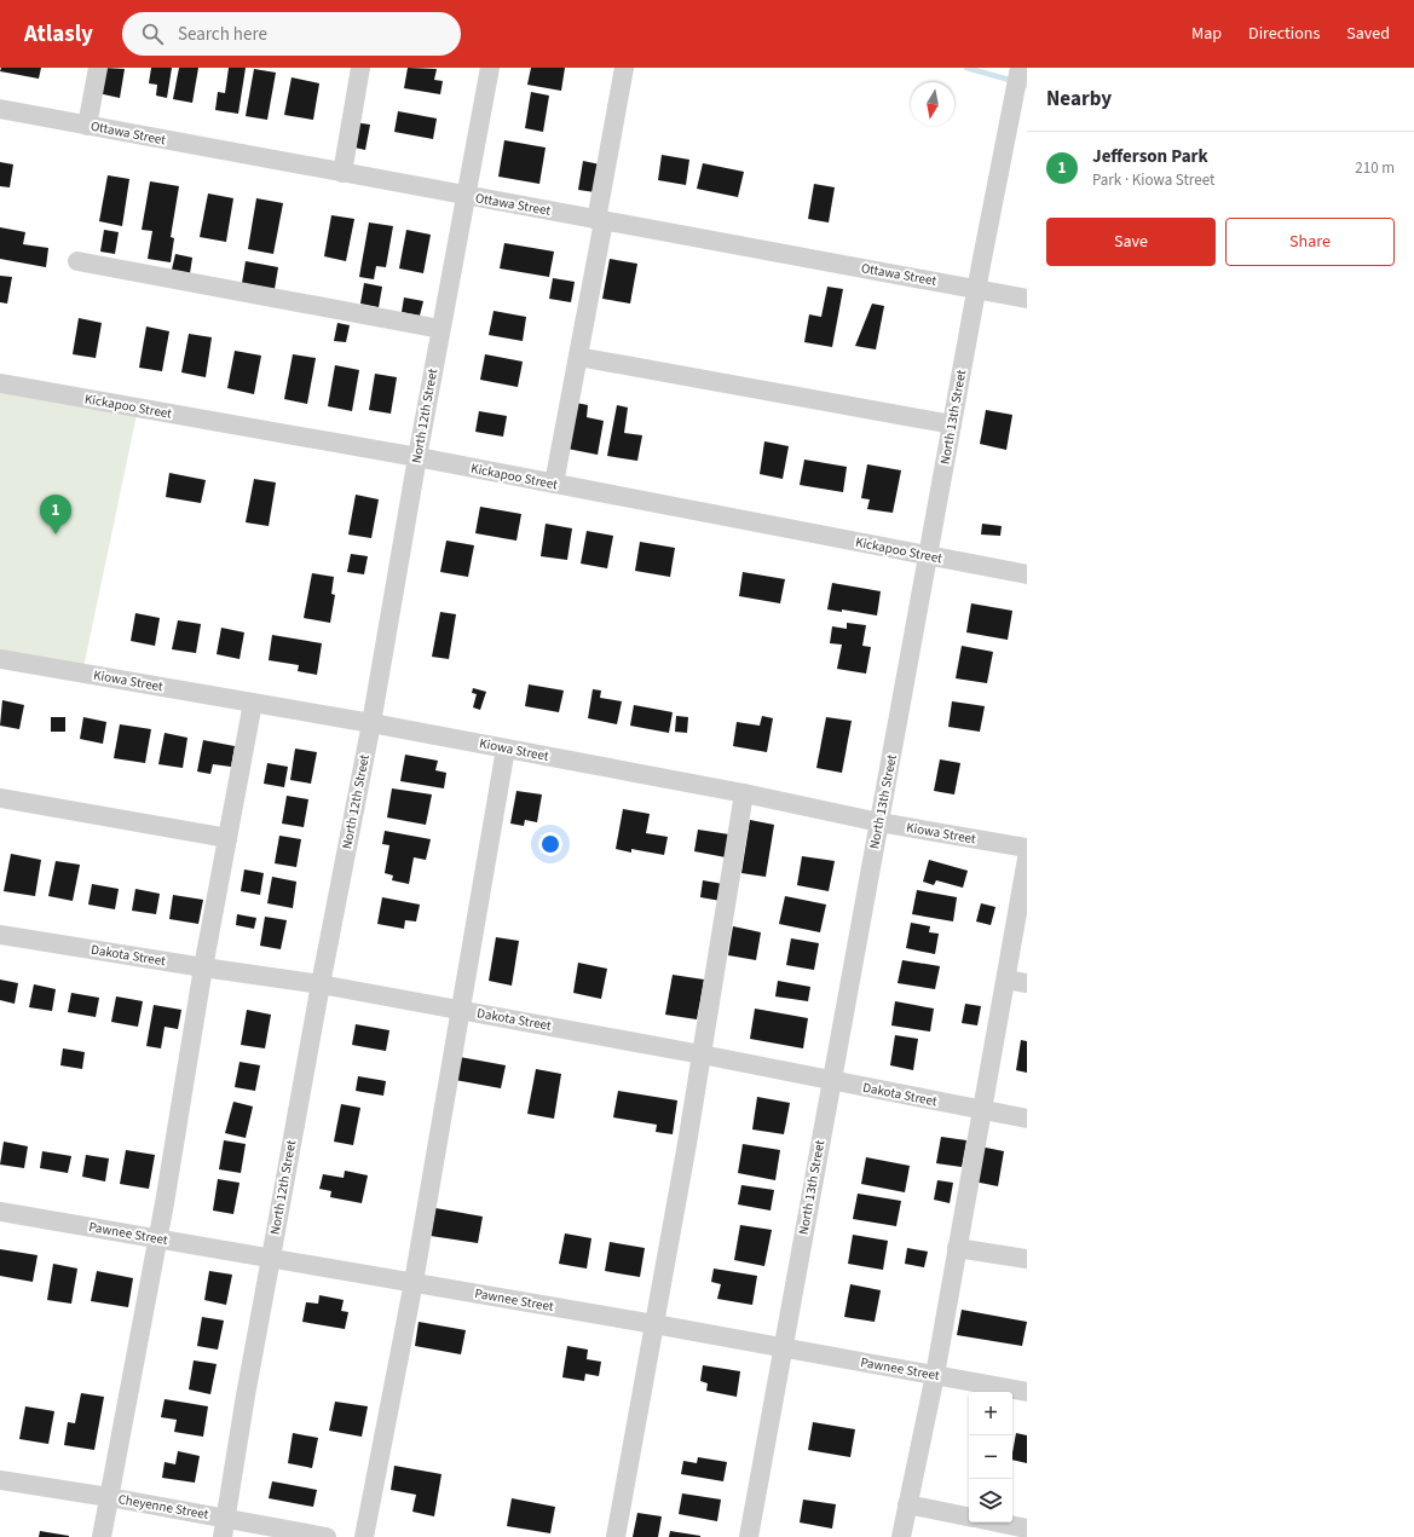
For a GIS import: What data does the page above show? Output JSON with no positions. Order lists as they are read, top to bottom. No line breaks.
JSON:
{"streets":{"street":["Ottawa Street","Kickapoo Street","North 12th Street","North 13th Street","Kiowa Street","Dakota Street","Pawnee Street","Cheyenne Street"]},"crossings":[["Ottawa Street","North 12th Street"],["Ottawa Street","North 13th Street"],["Kickapoo Street","North 12th Street"],["Kickapoo Street","North 13th Street"],["North 12th Street","Kiowa Street"],["North 12th Street","Dakota Street"],["North 12th Street","Pawnee Street"],["North 12th Street","Cheyenne Street"],["North 13th Street","Kiowa Street"],["North 13th Street","Dakota Street"],["North 13th Street","Pawnee Street"]],"north":"bottom","page":{"header":"Atlasly","search":"Search here","nav":["Map","Directions","Saved"],"heading":"Nearby","list":[{"mark":"1","name":"Jefferson Park","note":"Park · Kiowa Street","value":"210 m"}],"buttons":["Save","Share"],"pins":"1","map_buttons":["+","−"]}}
